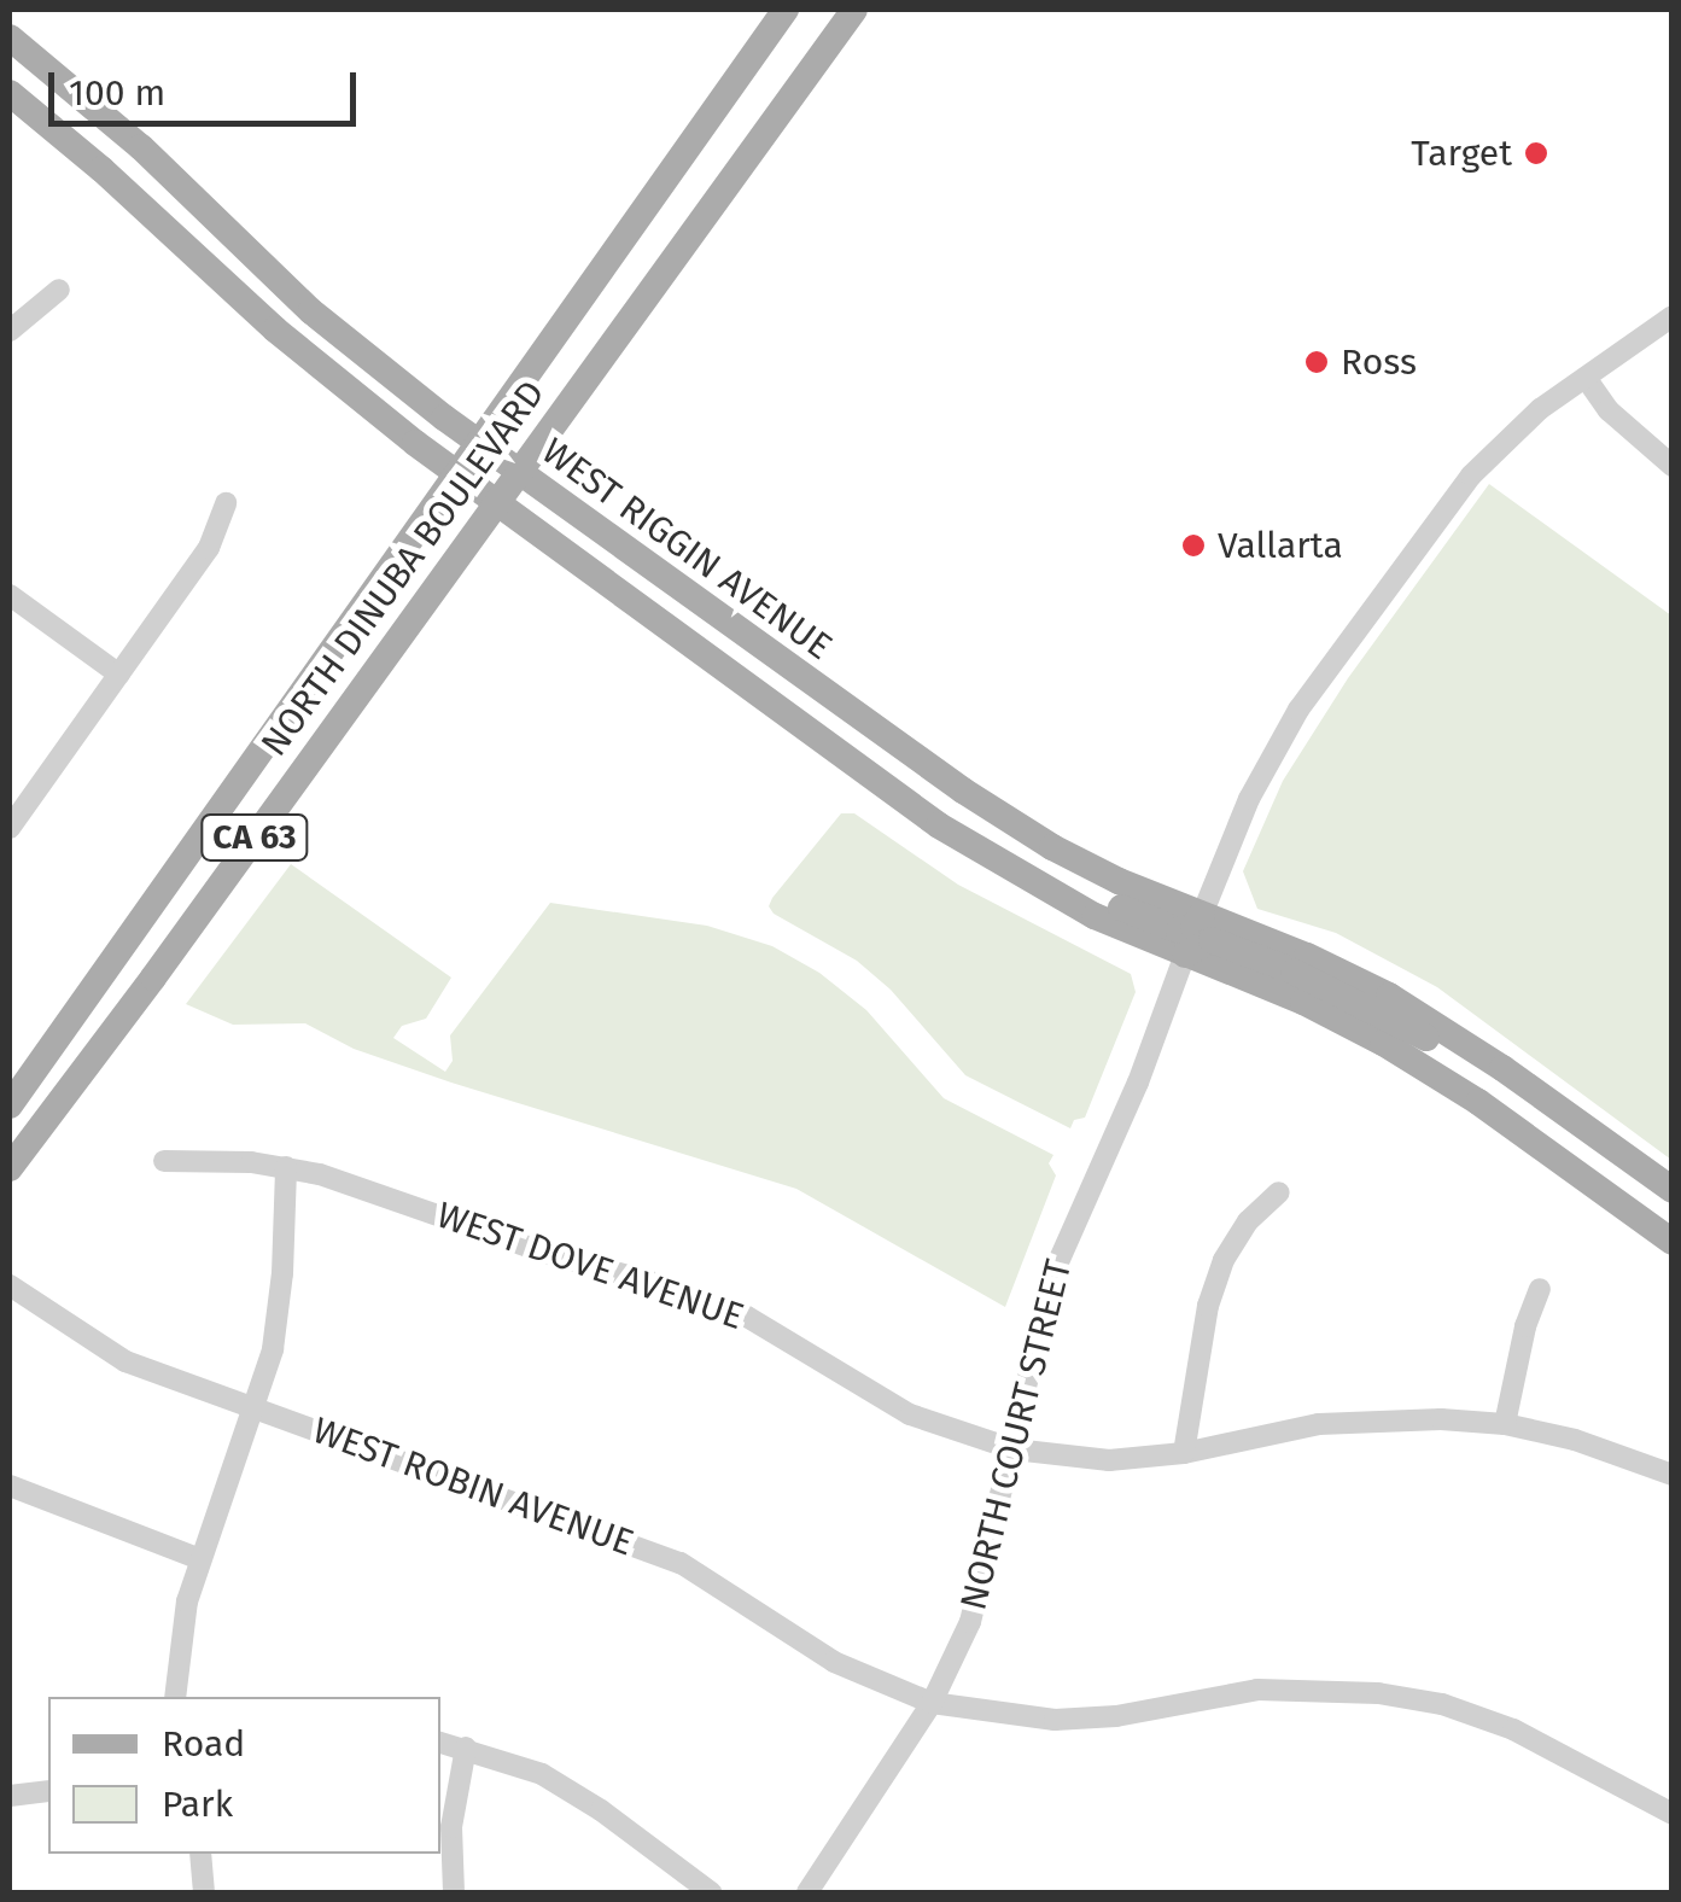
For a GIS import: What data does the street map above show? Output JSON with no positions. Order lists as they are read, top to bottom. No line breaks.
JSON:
{"streets":{"main road":["WEST RIGGIN AVENUE","NORTH DINUBA BOULEVARD","CA 63"],"street":["WEST DOVE AVENUE","NORTH COURT STREET","WEST ROBIN AVENUE"]},"crossings":[["WEST RIGGIN AVENUE","NORTH DINUBA BOULEVARD"],["WEST DOVE AVENUE","NORTH COURT STREET"],["NORTH COURT STREET","WEST ROBIN AVENUE"]],"places":["Target","Ross","Vallarta"],"legend":["Road","Park"],"scale_bar":"100 m"}
